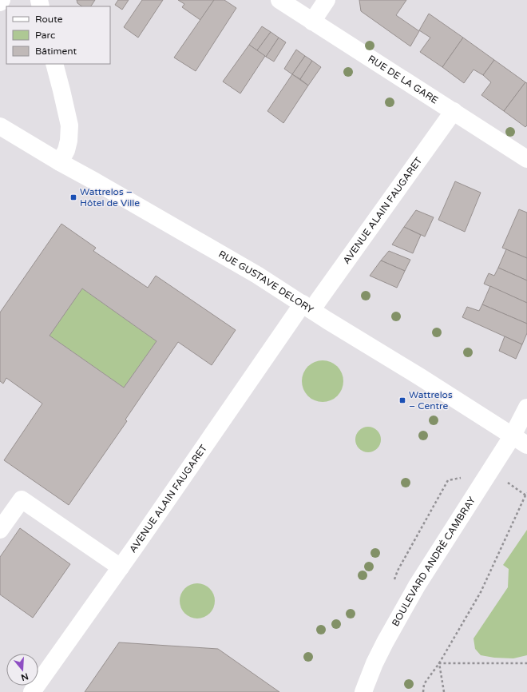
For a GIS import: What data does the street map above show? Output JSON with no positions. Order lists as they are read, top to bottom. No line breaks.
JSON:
{"streets":{"street":["RUE DE LA GARE","AVENUE ALAIN FAUGARET","RUE GUSTAVE DELORY","BOULEVARD ANDRÉ CAMBRAY"]},"crossings":[["RUE DE LA GARE","AVENUE ALAIN FAUGARET"],["AVENUE ALAIN FAUGARET","RUE GUSTAVE DELORY"],["RUE GUSTAVE DELORY","BOULEVARD ANDRÉ CAMBRAY"]],"places":{"transit":["Wattrelos – Hôtel de Ville","Wattrelos – Centre"]},"legend":["Route","Parc","Bâtiment"],"north":"bottom"}
